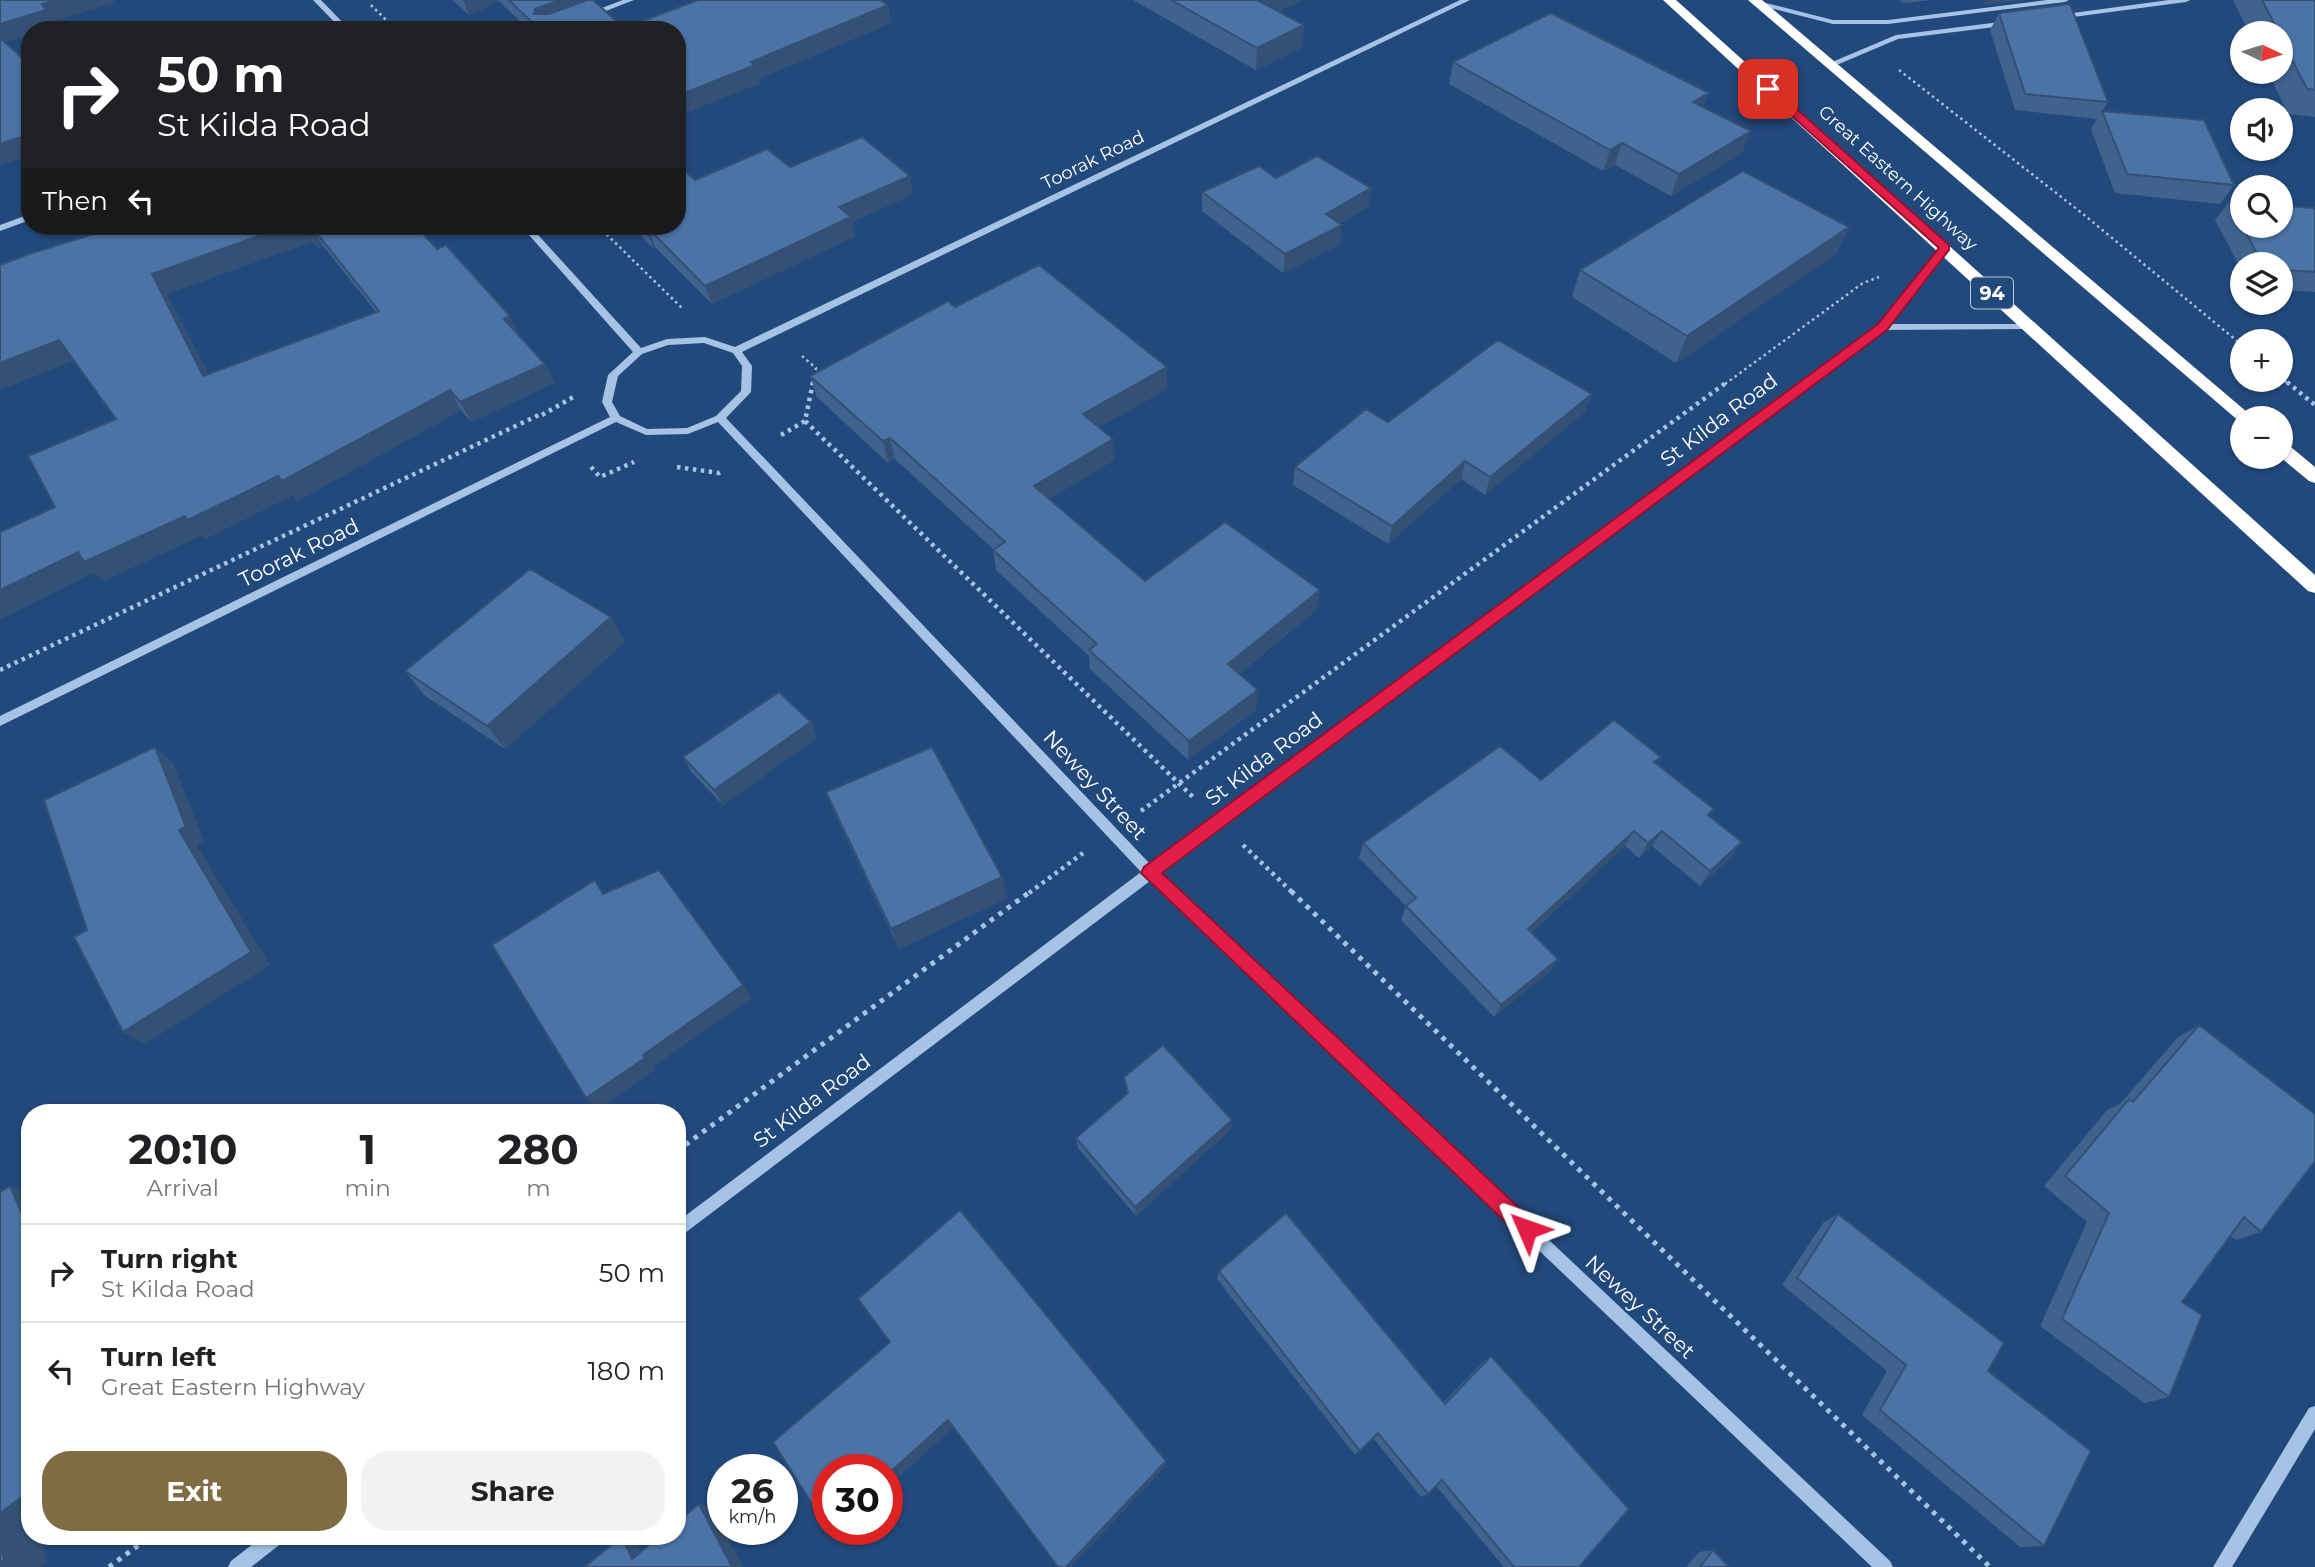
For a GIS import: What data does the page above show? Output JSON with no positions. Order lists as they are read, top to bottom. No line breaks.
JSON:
{"streets":{"highway":["Great Eastern Highway","94"],"street":["Toorak Road","St Kilda Road","Newey Street"]},"crossings":[["Toorak Road","Newey Street"],["Great Eastern Highway","St Kilda Road"],["St Kilda Road","Newey Street"]],"north":"right","page":{"map_buttons":["+","−"],"turn":["50 m","St Kilda Road"],"then":"Then","eta":["20:10","Arrival","1","min","280","m"],"list":[{"name":"Turn right","note":"St Kilda Road","value":"50 m"},{"name":"Turn left","note":"Great Eastern Highway","value":"180 m"}],"buttons":["Exit","Share"],"speed":"26 km/h","limit":"30"}}
